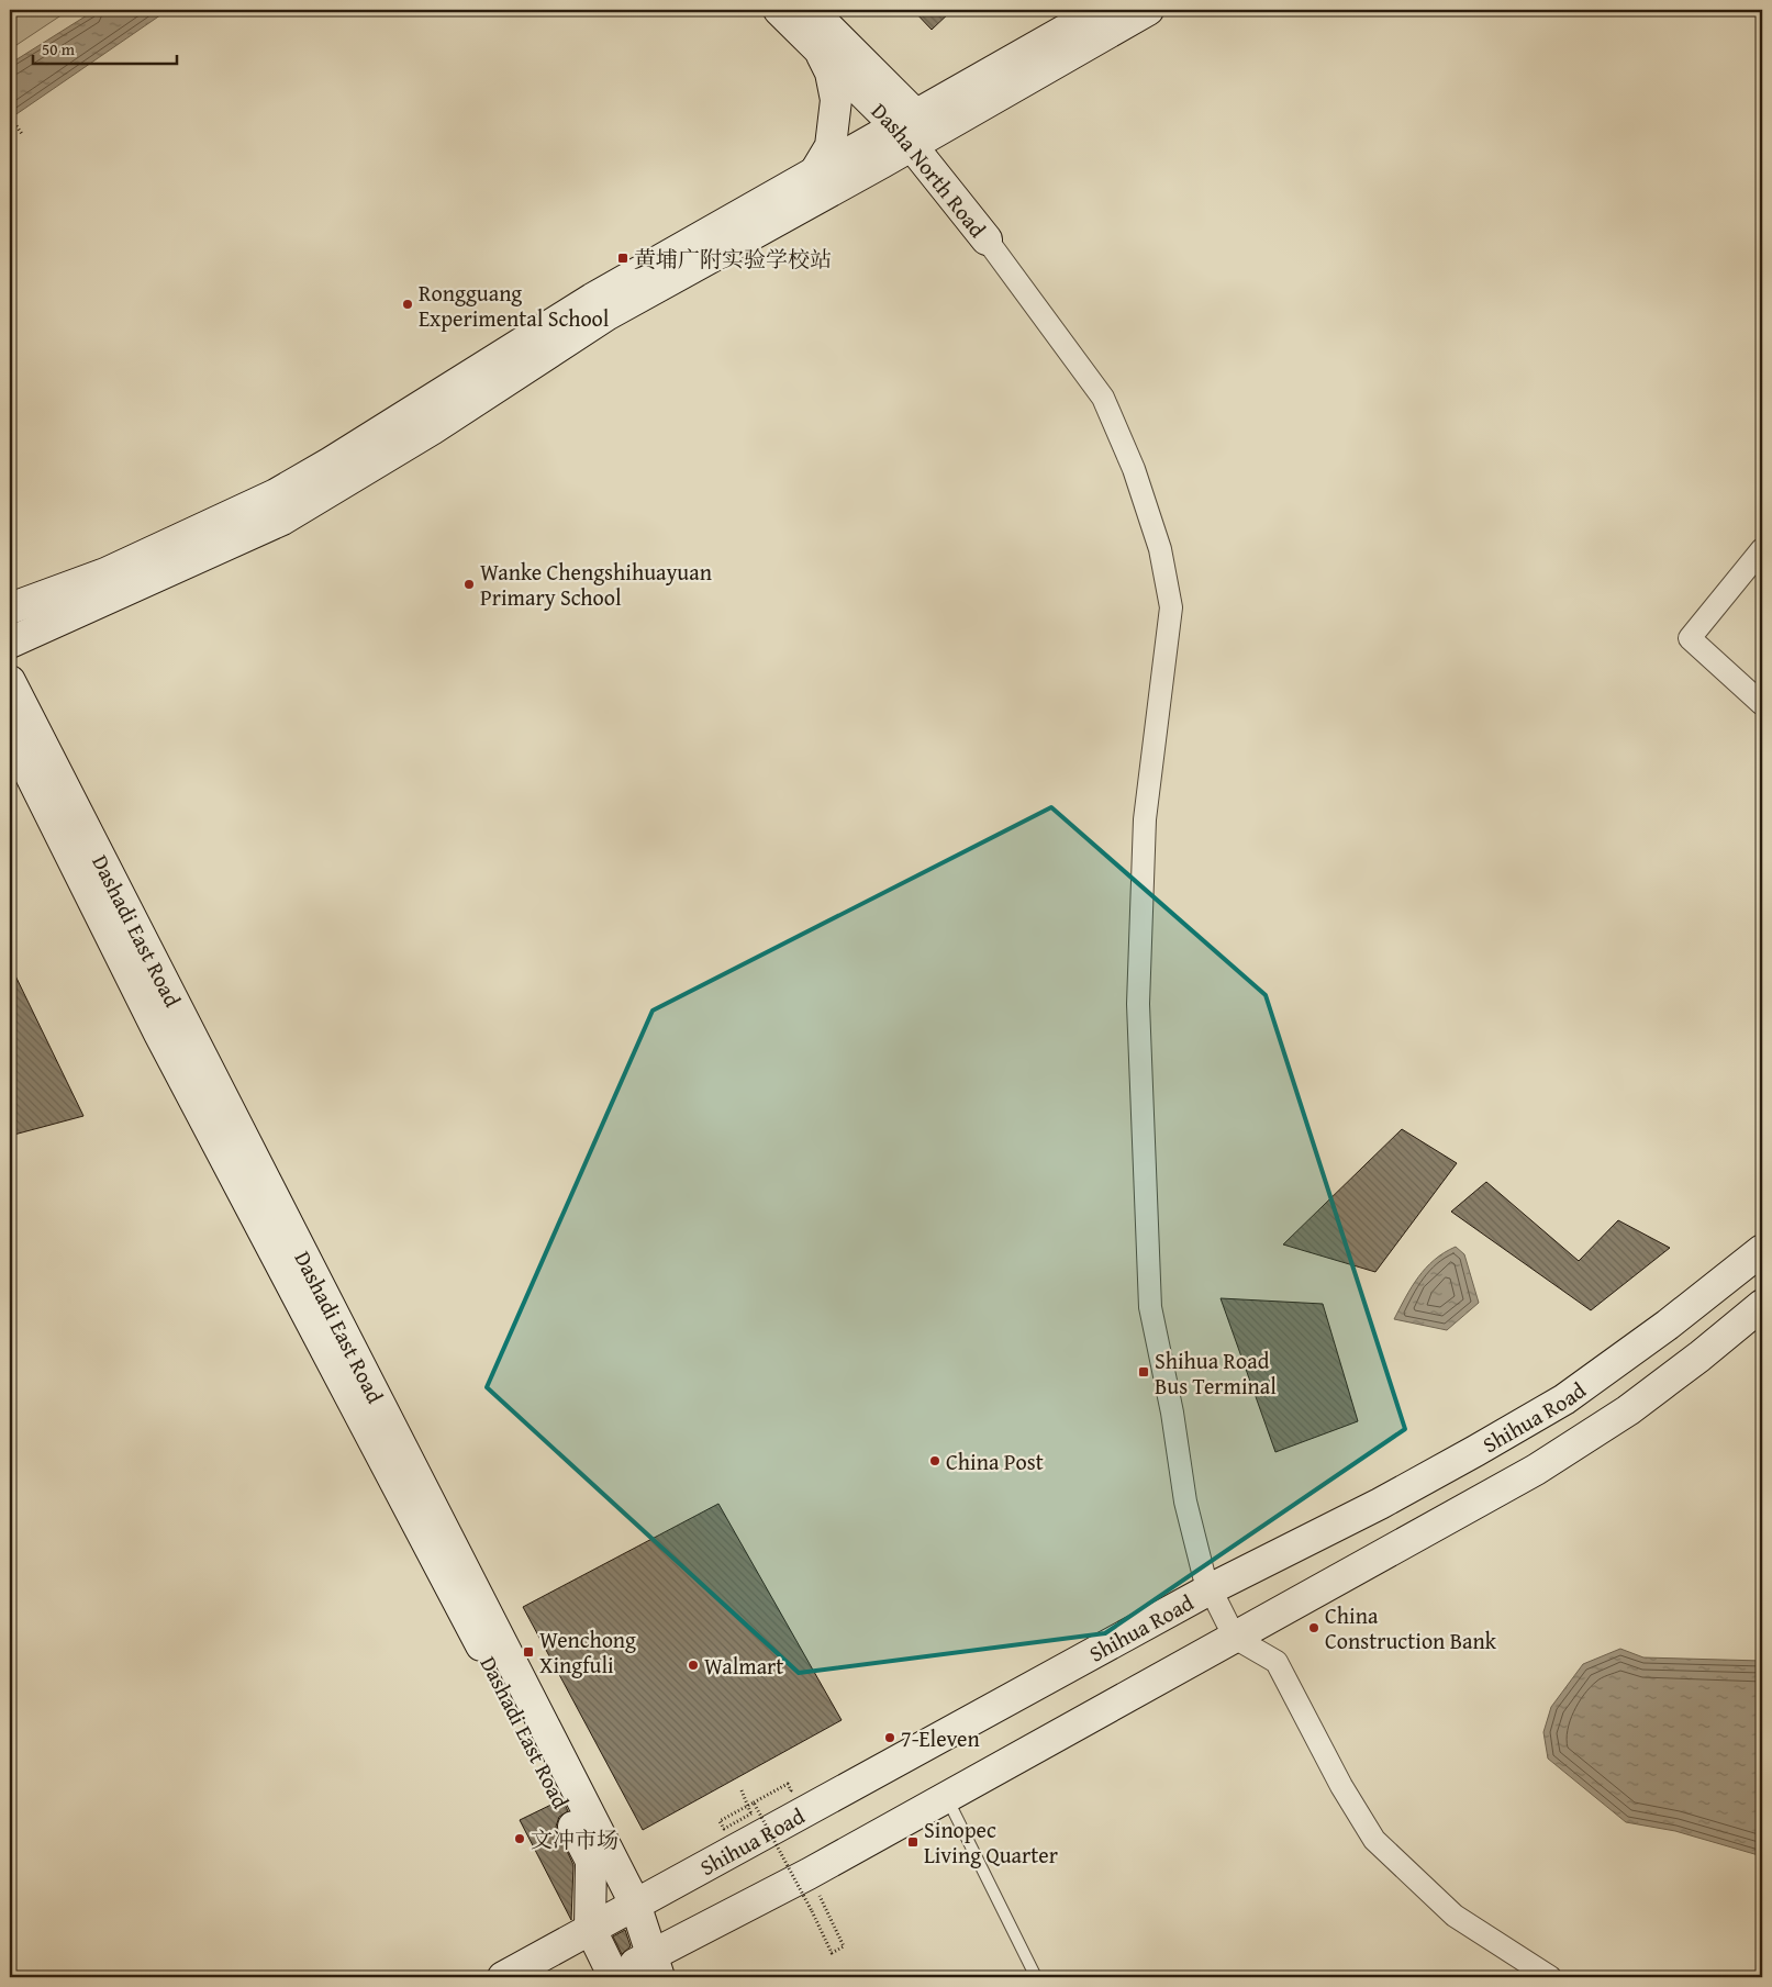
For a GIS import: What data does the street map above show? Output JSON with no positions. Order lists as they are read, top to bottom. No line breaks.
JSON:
{"streets":{"main road":["Dasha North Road","Dashadi East Road","Shihua Road"]},"crossings":[["Dashadi East Road","Shihua Road"]],"places":{"transit":["黄埔广附实验学校站","Shihua Road Bus Terminal","Wenchong Xingfuli","Sinopec Living Quarter"],"other":["Rongguang Experimental School","Wanke Chengshihuayuan Primary School","China Post","China Construction Bank","Walmart","7-Eleven","文冲市场"]},"scale_bar":"50 m"}
